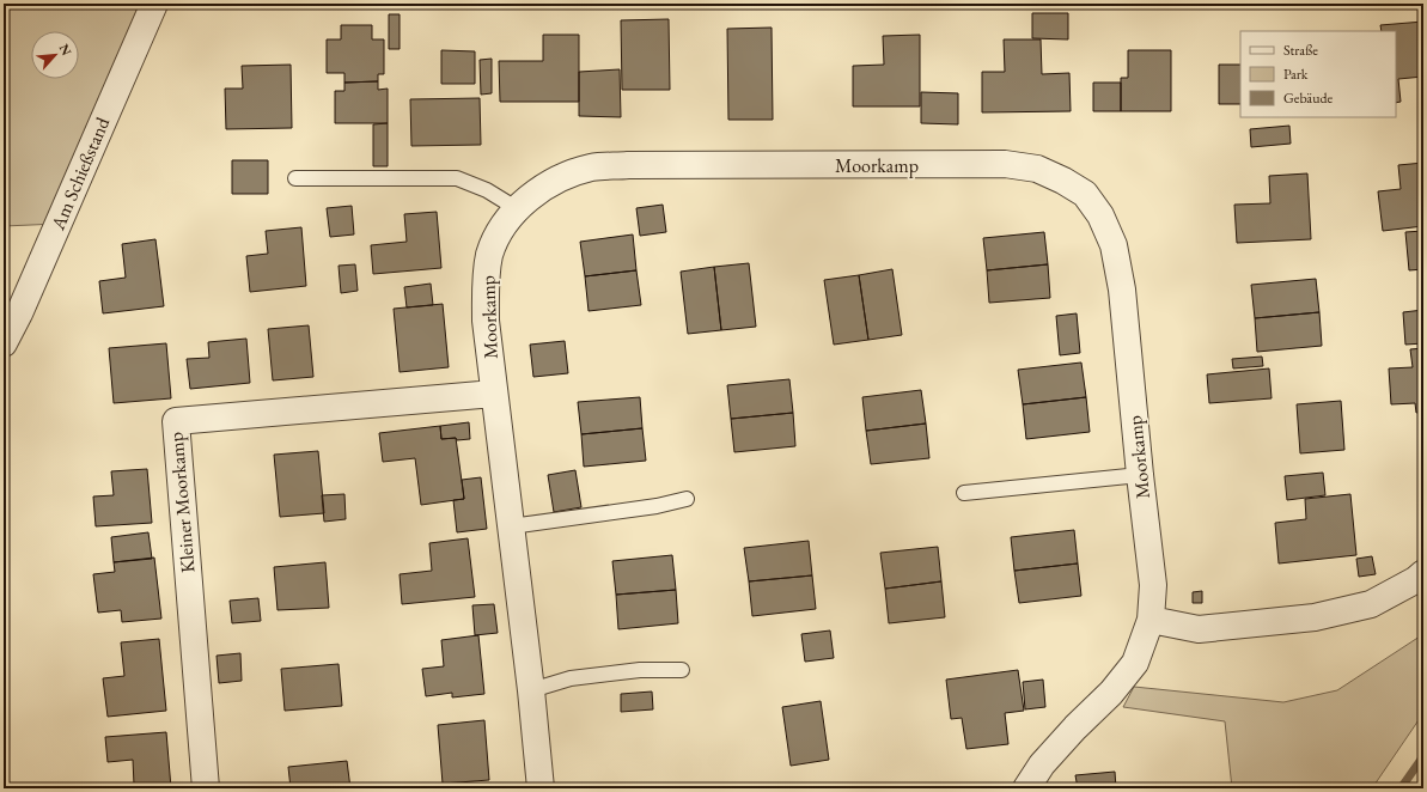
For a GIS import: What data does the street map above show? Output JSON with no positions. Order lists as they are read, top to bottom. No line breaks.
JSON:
{"streets":{"street":["Moorkamp","Am Schießstand","Kleiner Moorkamp"]},"crossings":[["Moorkamp","Kleiner Moorkamp"]],"legend":["Straße","Park","Gebäude"],"north":"top right"}
